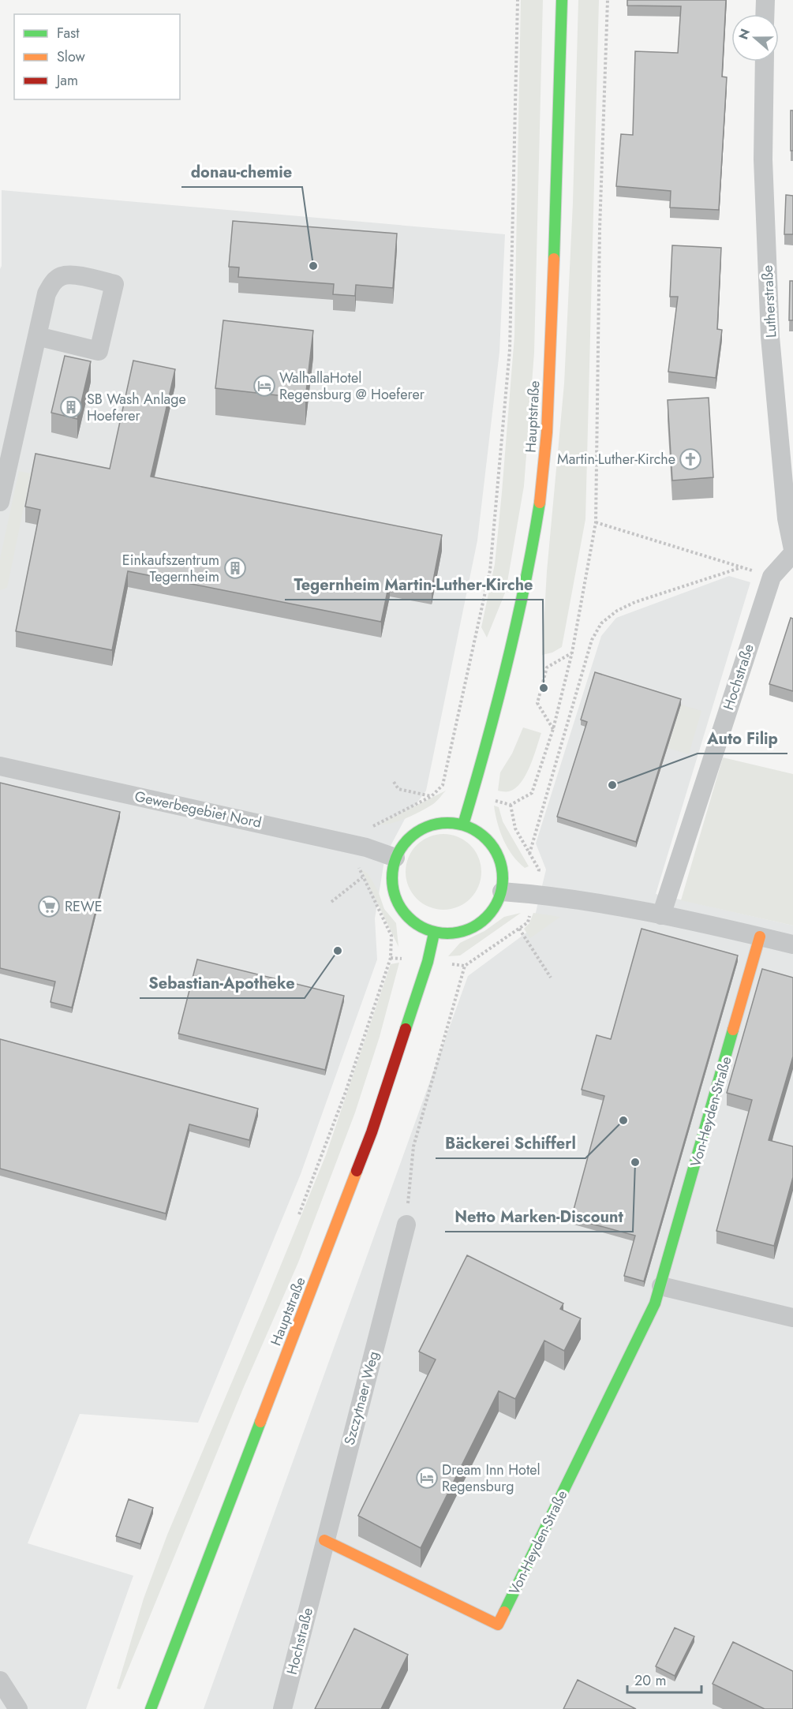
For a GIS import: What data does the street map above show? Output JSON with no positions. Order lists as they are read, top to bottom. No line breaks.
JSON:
{"streets":{"main road":["Hauptstraße","Von-Heyden-Straße"],"street":["Lutherstraße","Hochstraße","Gewerbegebiet Nord","Szczytnaer Weg"]},"crossings":[["Hauptstraße","Gewerbegebiet Nord"],["Hochstraße","Szczytnaer Weg"],["Von-Heyden-Straße","Szczytnaer Weg"]],"places":{"other":["donau-chemie","Tegernheim Martin-Luther-Kirche","Auto Filip","Sebastian-Apotheke","Bäckerei Schifferl","Netto Marken-Discount"],"hotel":["WalhallaHotel Regensburg @ Hoeferer","Dream Inn Hotel Regensburg"],"building":["SB Wash Anlage Hoeferer","Einkaufszentrum Tegernheim"],"church":["Martin-Luther-Kirche"],"supermarket":["REWE"]},"legend":["Fast","Slow","Jam"],"scale_bar":"20 m","north":"left"}
